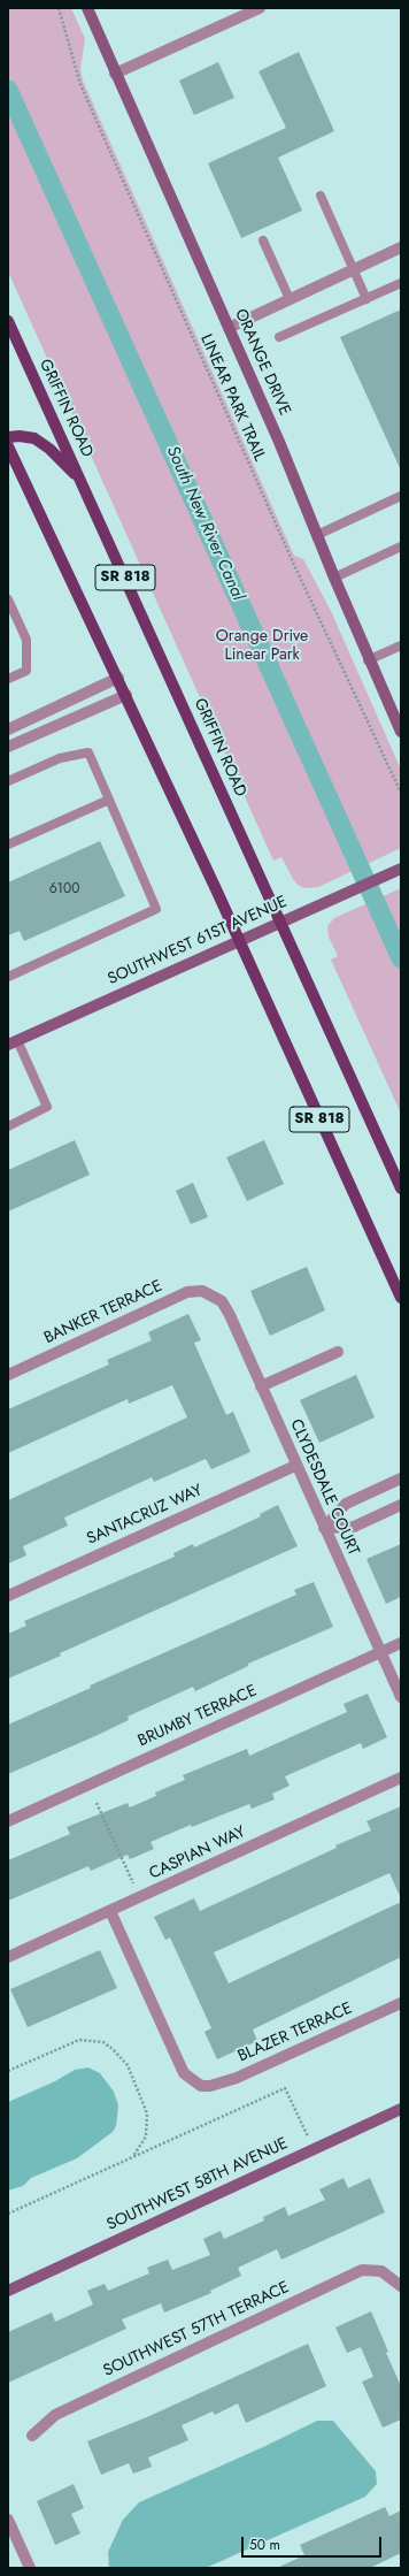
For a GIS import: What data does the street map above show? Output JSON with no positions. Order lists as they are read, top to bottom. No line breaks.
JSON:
{"streets":{"main road":["GRIFFIN ROAD","SR 818"],"street":["ORANGE DRIVE","SOUTHWEST 61ST AVENUE","BANKER TERRACE","CLYDESDALE COURT","SANTACRUZ WAY","BRUMBY TERRACE","CASPIAN WAY","BLAZER TERRACE","SOUTHWEST 58TH AVENUE","SOUTHWEST 57TH TERRACE"],"path":["LINEAR PARK TRAIL"]},"crossings":[["GRIFFIN ROAD","SOUTHWEST 61ST AVENUE"],["SR 818","SOUTHWEST 61ST AVENUE"],["BANKER TERRACE","CLYDESDALE COURT"],["CLYDESDALE COURT","SANTACRUZ WAY"],["CLYDESDALE COURT","BRUMBY TERRACE"],["CASPIAN WAY","BLAZER TERRACE"]],"water":["South New River Canal"],"parks":["Orange Drive Linear Park"],"house_numbers":["6100"],"scale_bar":"50 m"}
